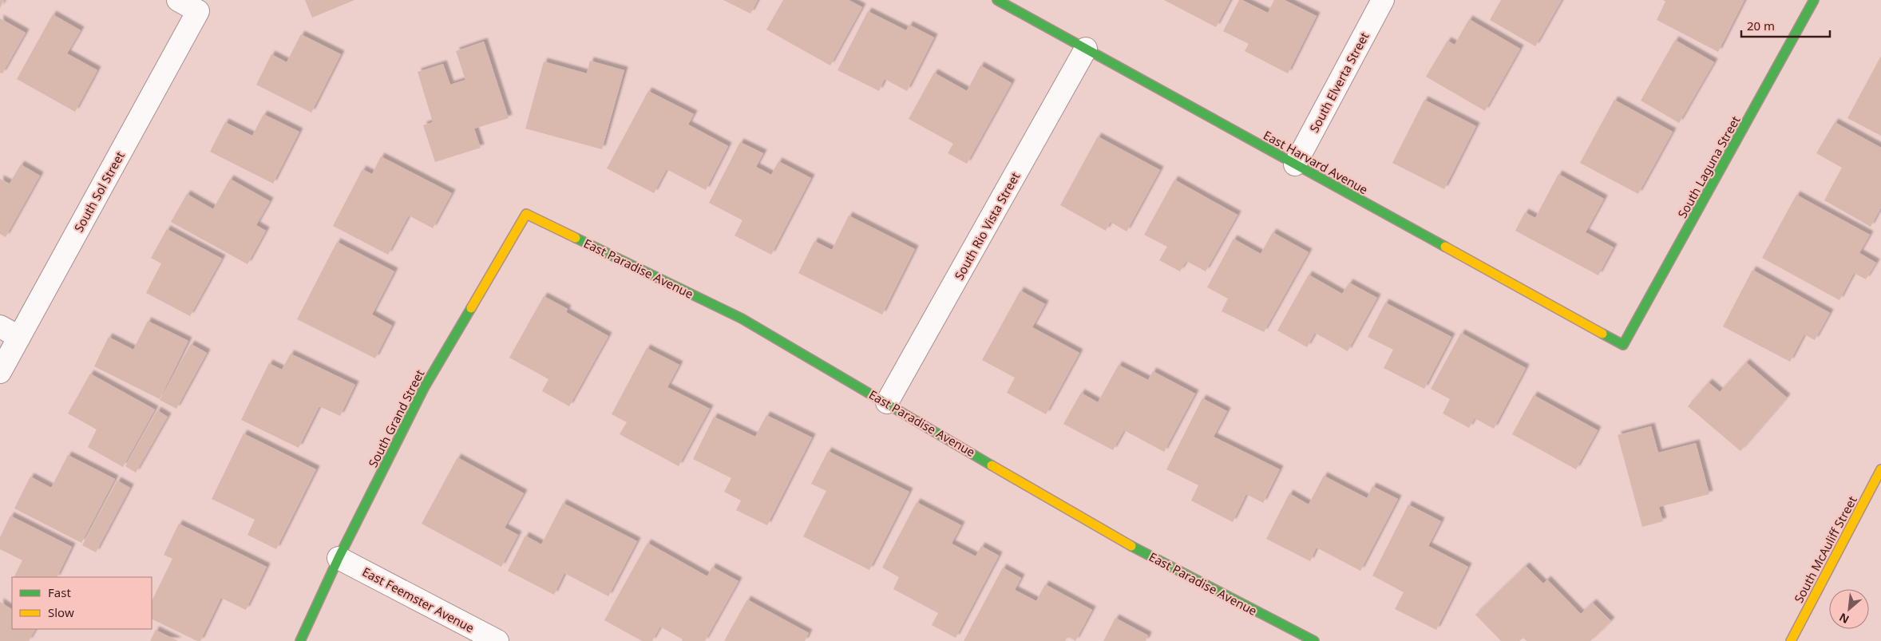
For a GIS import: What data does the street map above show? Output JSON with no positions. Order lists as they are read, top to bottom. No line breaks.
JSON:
{"streets":{"street":["South Elverta Street","East Harvard Avenue","South Laguna Street","South Sol Street","South Rio Vista Street","East Paradise Avenue","South Grand Street","South McAuliff Street","East Feemster Avenue"]},"crossings":[["South Elverta Street","East Harvard Avenue"],["East Harvard Avenue","South Laguna Street"],["East Harvard Avenue","South Rio Vista Street"],["South Rio Vista Street","East Paradise Avenue"],["East Paradise Avenue","South Grand Street"],["South Grand Street","East Feemster Avenue"]],"legend":["Fast","Slow"],"scale_bar":"20 m","north":"bottom left"}
